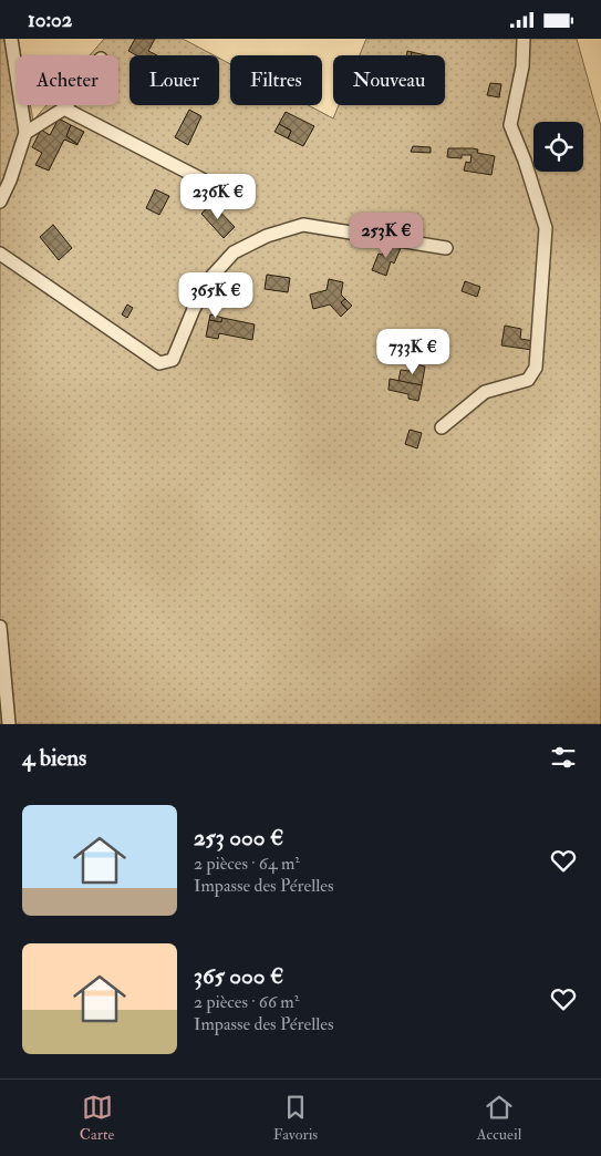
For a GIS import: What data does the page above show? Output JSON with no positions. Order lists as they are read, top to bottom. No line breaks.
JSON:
{"page":{"status":"10:02","chip":["Acheter","Louer","Filtres","Nouveau"],"price":["236K €","253K €","365K €","733K €"],"heading":"4 biens","list":[{"name":"253 000 €","note":"2 pièces · 64 m² · Impasse des Pérelles"},{"name":"365 000 €","note":"2 pièces · 66 m² · Impasse des Pérelles"}],"tabs":["Carte","Favoris","Accueil"]}}
